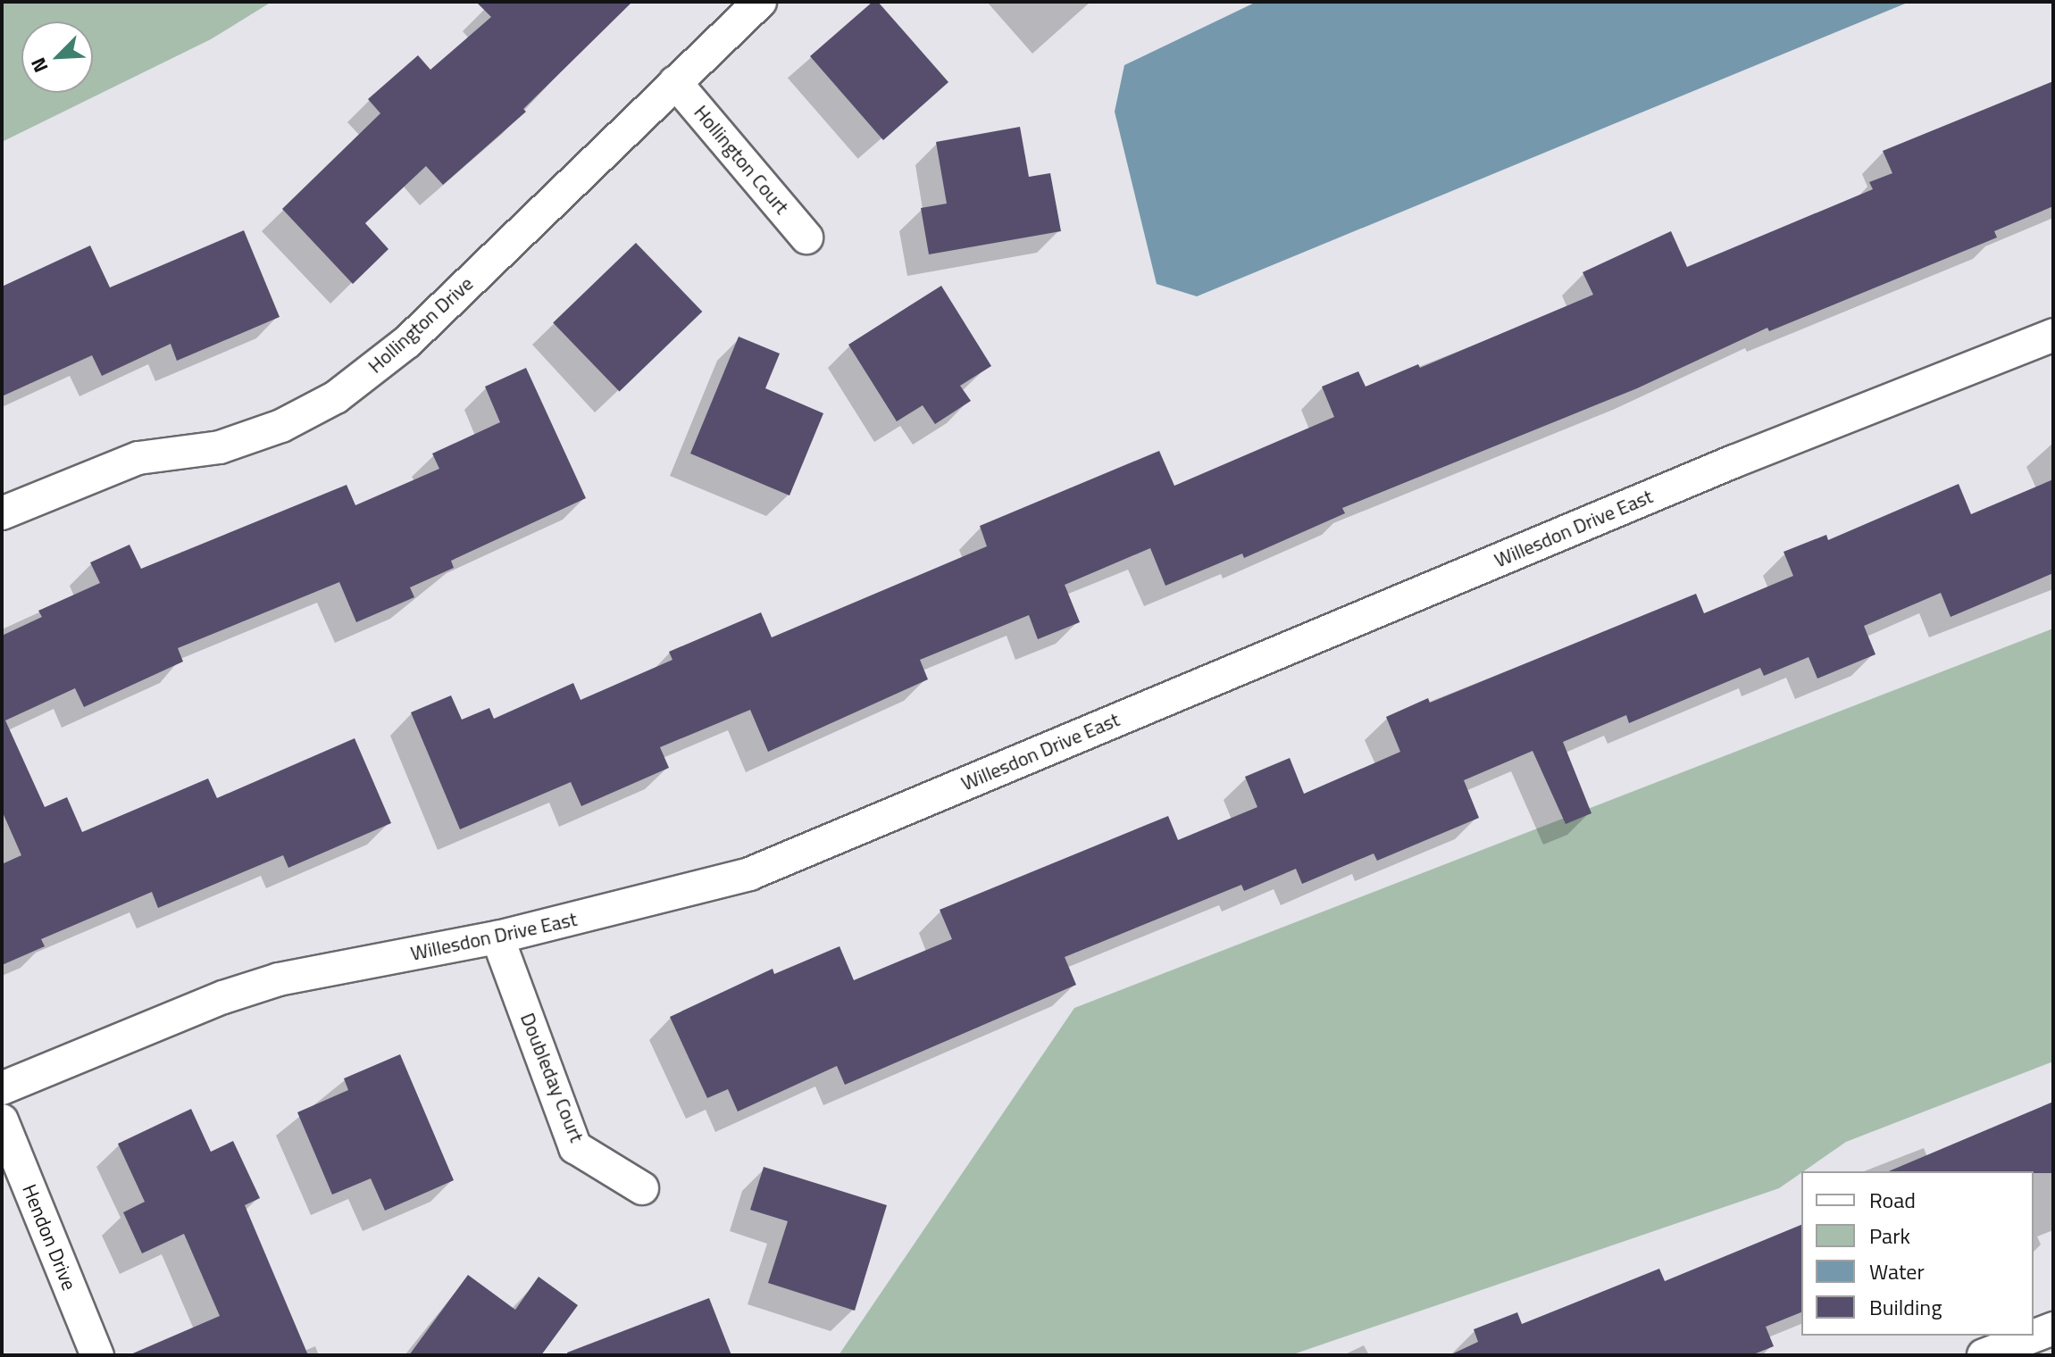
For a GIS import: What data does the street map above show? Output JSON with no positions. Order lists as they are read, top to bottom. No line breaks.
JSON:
{"streets":{"street":["Hollington Court","Hollington Drive","Willesdon Drive East","Doubleday Court","Hendon Drive"]},"crossings":[["Hollington Court","Hollington Drive"],["Willesdon Drive East","Doubleday Court"]],"legend":["Road","Park","Water","Building"],"north":"bottom left"}
